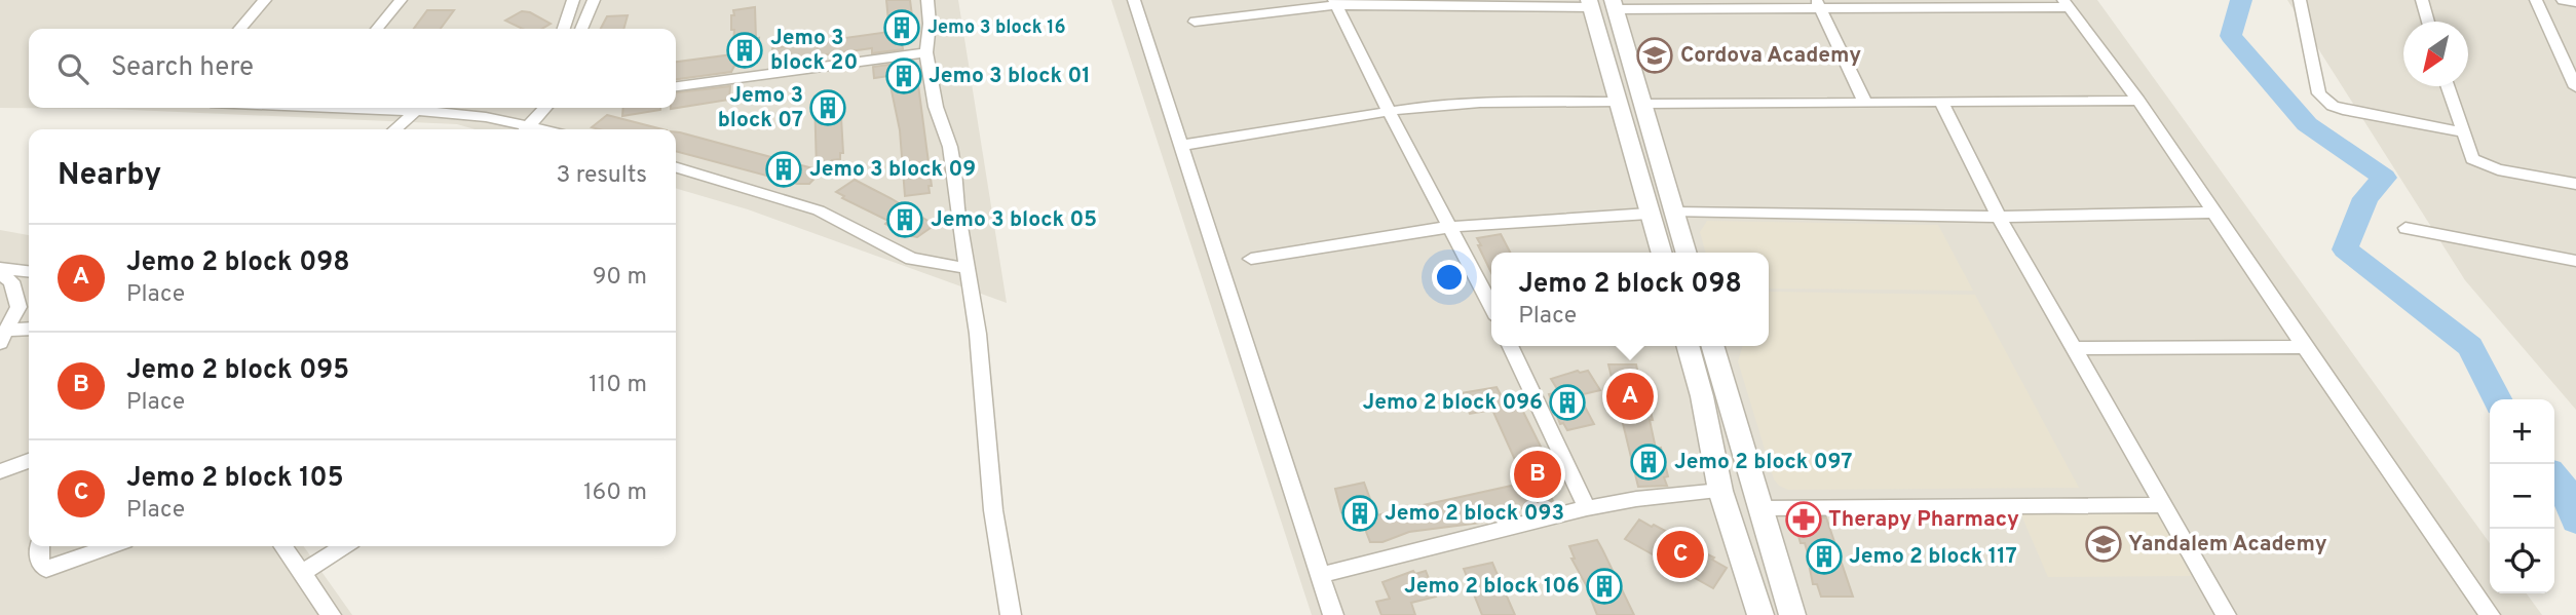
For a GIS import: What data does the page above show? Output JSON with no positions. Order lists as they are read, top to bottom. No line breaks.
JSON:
{"places":{"building":["Jemo 3 block 16","Jemo 3 block 20","Jemo 3 block 01","Jemo 3 block 07","Jemo 3 block 09","Jemo 3 block 05","Jemo 2 block 096","Jemo 2 block 097","Jemo 2 block 093","Jemo 2 block 117","Jemo 2 block 106"],"school or university":["Cordova Academy","Yandalem Academy"],"pharmacy":["Therapy Pharmacy"]},"north":"bottom left","page":{"search":"Search here","heading":["Nearby","3 results"],"list":[{"mark":"A","name":"Jemo 2 block 098","note":"Place","value":"90 m"},{"mark":"B","name":"Jemo 2 block 095","note":"Place","value":"110 m"},{"mark":"C","name":"Jemo 2 block 105","note":"Place","value":"160 m"}],"popup":["Jemo 2 block 098","Place"],"pins":["A","B","C"],"map_buttons":["+","−"]}}
